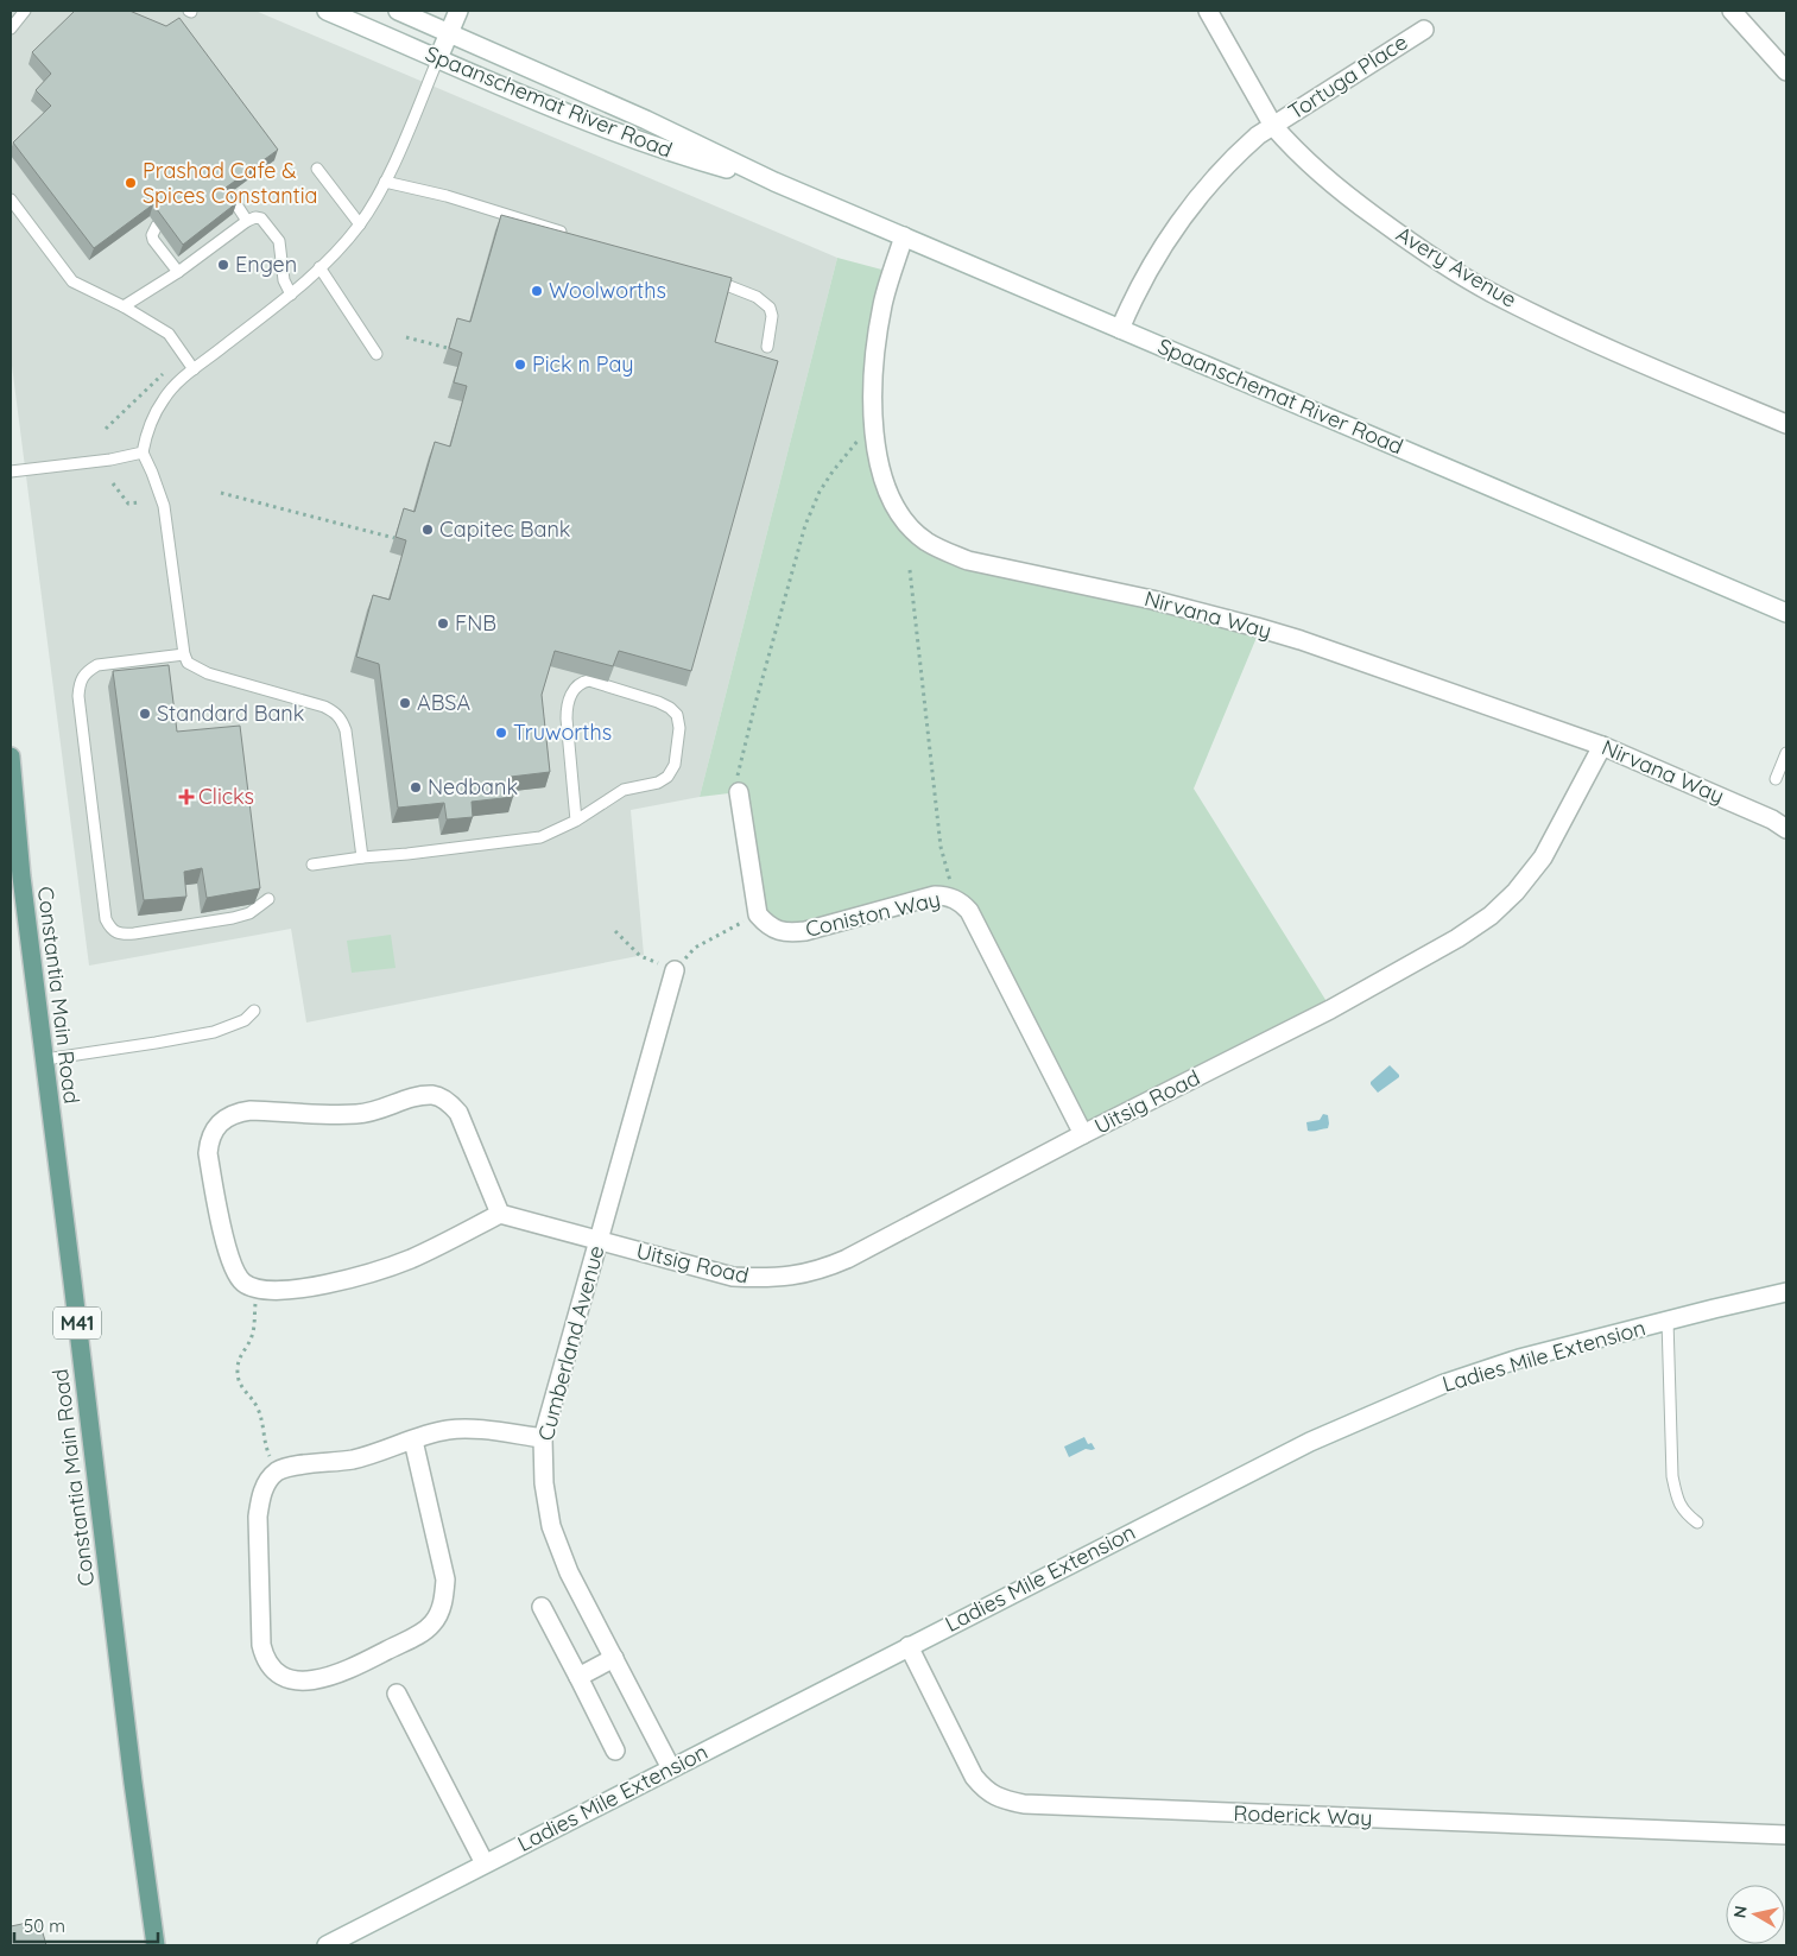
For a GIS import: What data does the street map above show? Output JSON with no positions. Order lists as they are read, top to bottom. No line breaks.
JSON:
{"streets":{"main road":["Constantia Main Road","M41"],"street":["Tortuga Place","Spaanschemat River Road","Avery Avenue","Nirvana Way","Coniston Way","Uitsig Road","Cumberland Avenue","Ladies Mile Extension","Roderick Way"]},"crossings":[["Tortuga Place","Spaanschemat River Road"],["Tortuga Place","Avery Avenue"],["Spaanschemat River Road","Nirvana Way"],["Nirvana Way","Uitsig Road"],["Coniston Way","Uitsig Road"],["Uitsig Road","Cumberland Avenue"],["Cumberland Avenue","Ladies Mile Extension"],["Ladies Mile Extension","Roderick Way"]],"places":{"other":["Prashad Cafe & Spices Constantia","Engen","Woolworths","Pick n Pay","Capitec Bank","FNB","ABSA","Standard Bank","Truworths","Nedbank"],"health":["Clicks"]},"scale_bar":"50 m","north":"left"}
